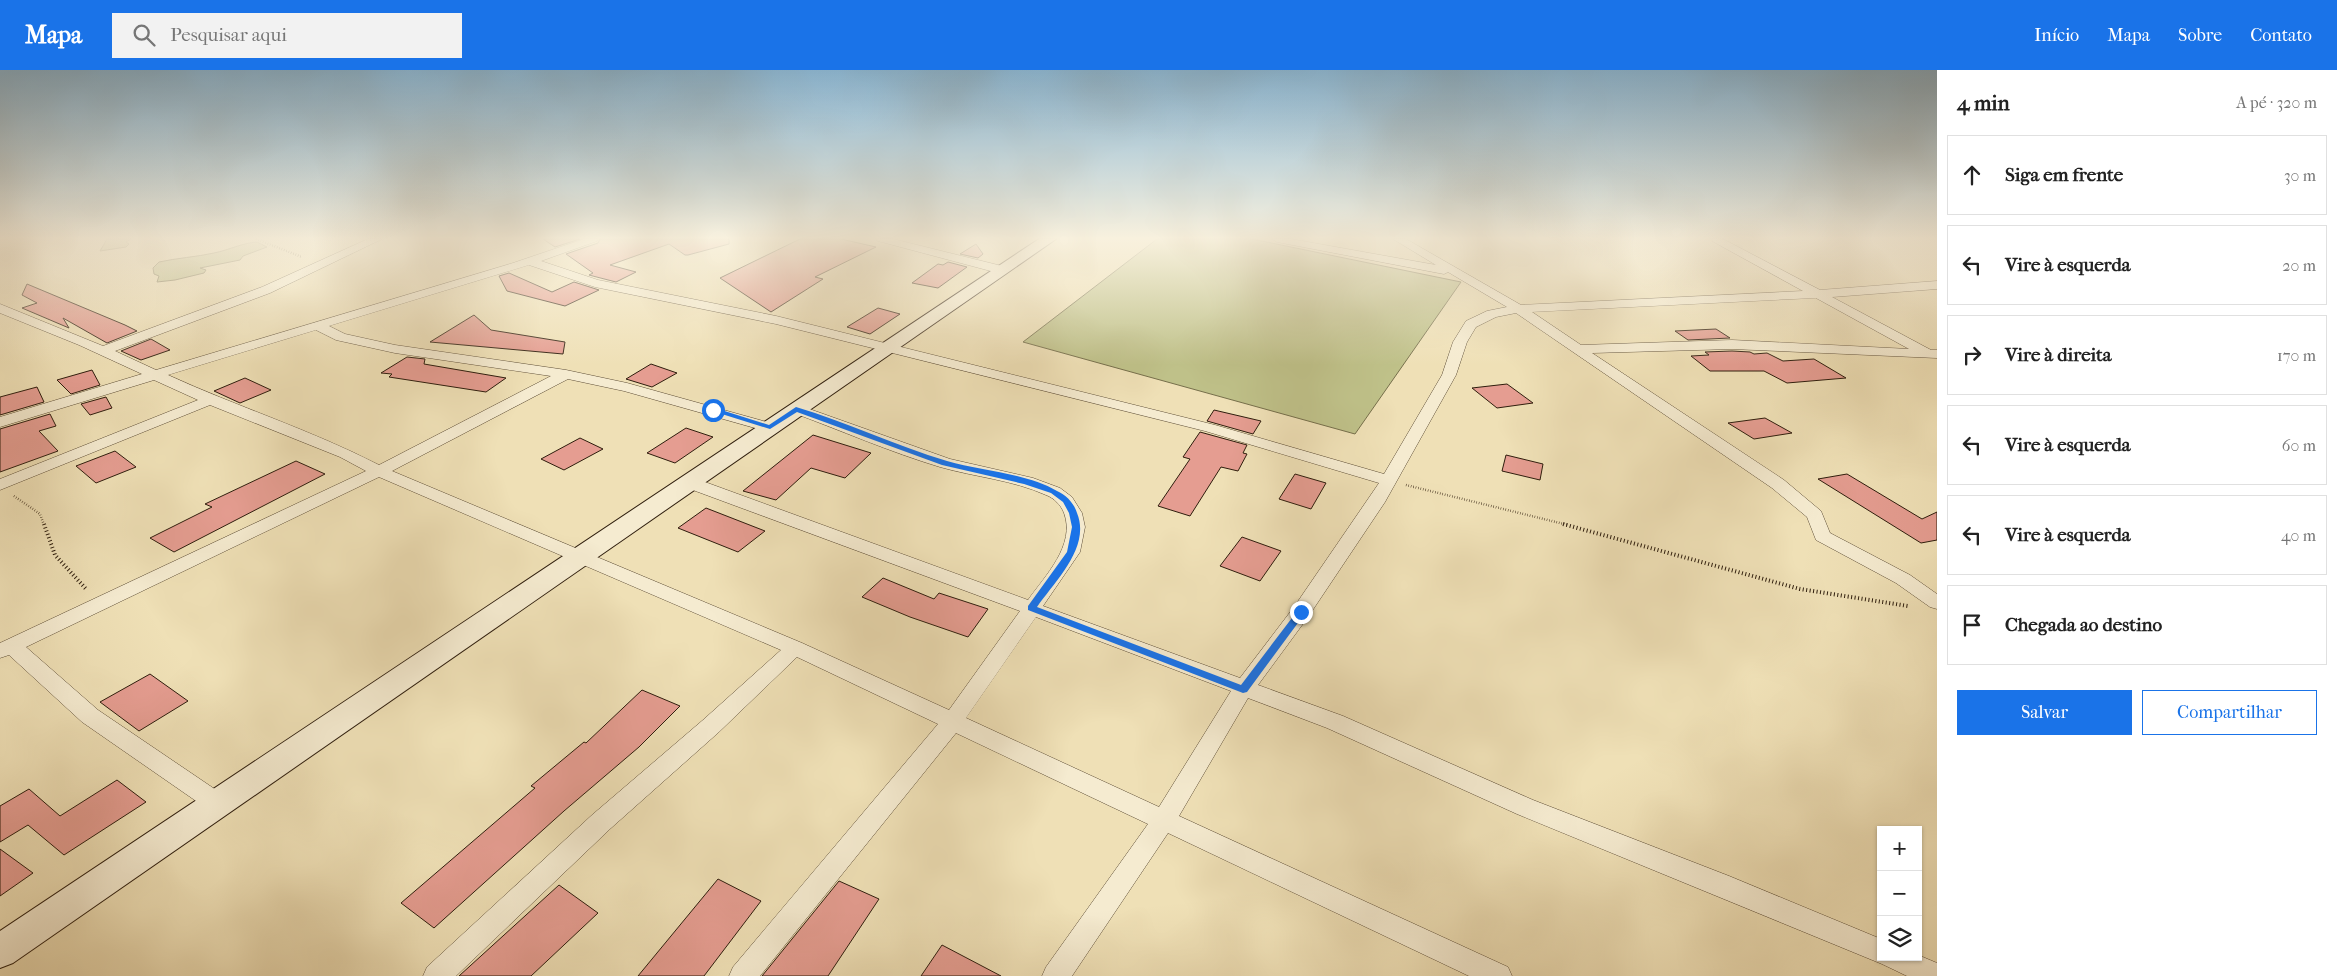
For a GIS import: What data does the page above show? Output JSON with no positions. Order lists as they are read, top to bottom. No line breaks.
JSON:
{"page":{"header":"Mapa","search":"Pesquisar aqui","nav":["Início","Mapa","Sobre","Contato"],"heading":["4 min","A pé · 320 m"],"list":[["Siga em frente","30 m"],["Vire à esquerda","20 m"],["Vire à direita","170 m"],["Vire à esquerda","60 m"],["Vire à esquerda","40 m"],"Chegada ao destino"],"buttons":["Salvar","Compartilhar"],"map_buttons":["+","−"]}}
